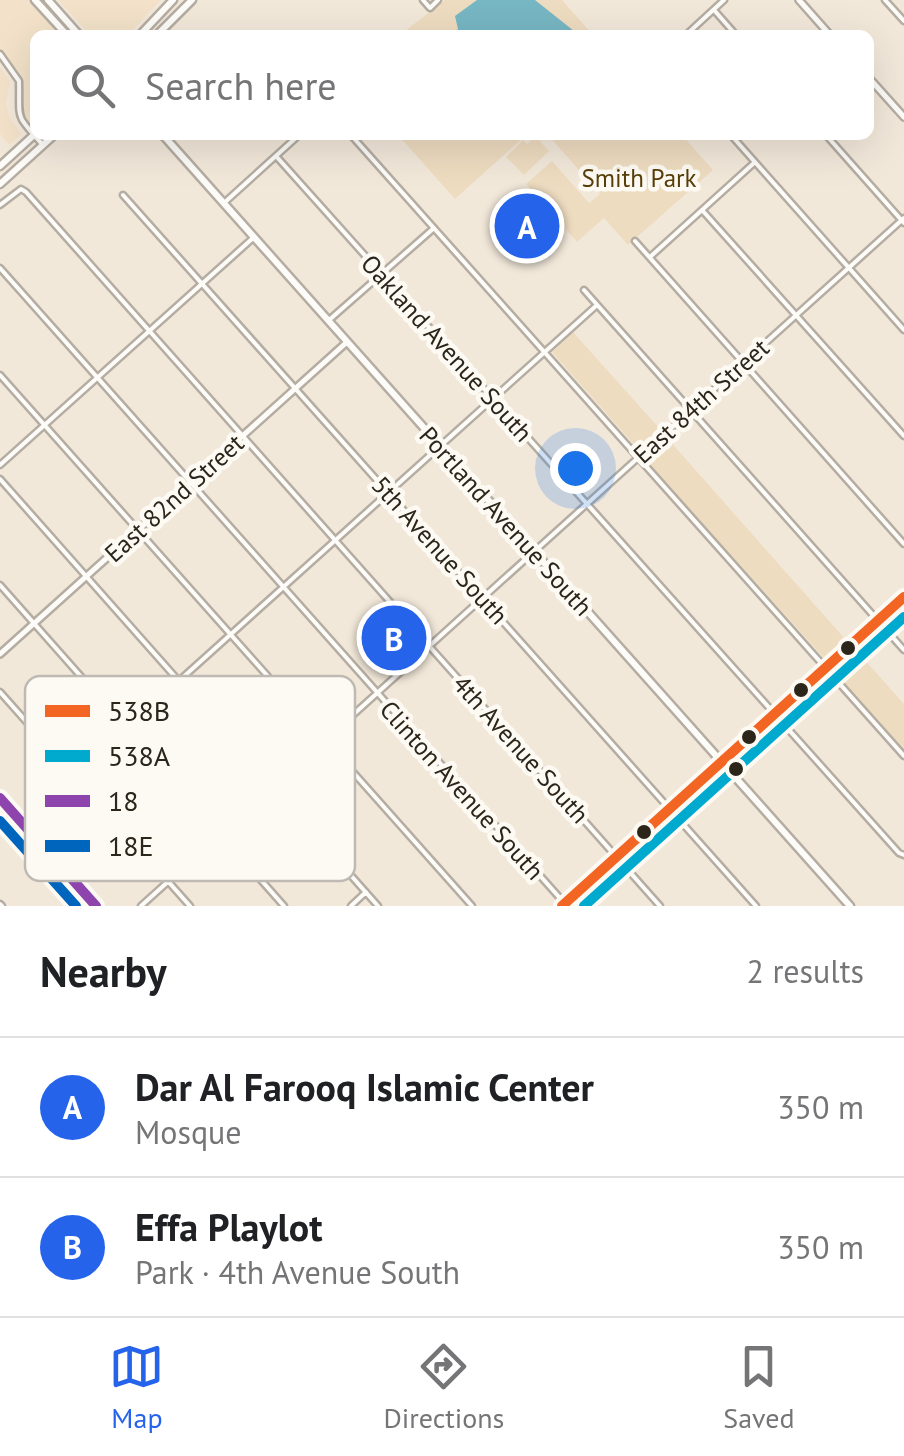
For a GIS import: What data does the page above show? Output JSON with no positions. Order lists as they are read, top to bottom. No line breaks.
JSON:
{"streets":{"main road":["Portland Avenue South"],"street":["Oakland Avenue South","East 84th Street","East 82nd Street","5th Avenue South","4th Avenue South","Clinton Avenue South"]},"crossings":[["Oakland Avenue South","East 84th Street"],["East 84th Street","Portland Avenue South"],["East 84th Street","5th Avenue South"],["East 84th Street","4th Avenue South"],["East 84th Street","Clinton Avenue South"],["East 82nd Street","Portland Avenue South"],["East 82nd Street","5th Avenue South"],["East 82nd Street","4th Avenue South"],["East 82nd Street","Clinton Avenue South"]],"parks":["Smith Park"],"lines":["transit line 538B","transit line 538A","transit line 18","transit line 18E"],"legend":["538B","538A","18","18E"],"page":{"search":"Search here","pins":["A","B"],"heading":["Nearby","2 results"],"list":[{"mark":"A","name":"Dar Al Farooq Islamic Center","note":"Mosque","value":"350 m"},{"mark":"B","name":"Effa Playlot","note":"Park · 4th Avenue South","value":"350 m"}],"nav":["Map","Directions","Saved"]}}
